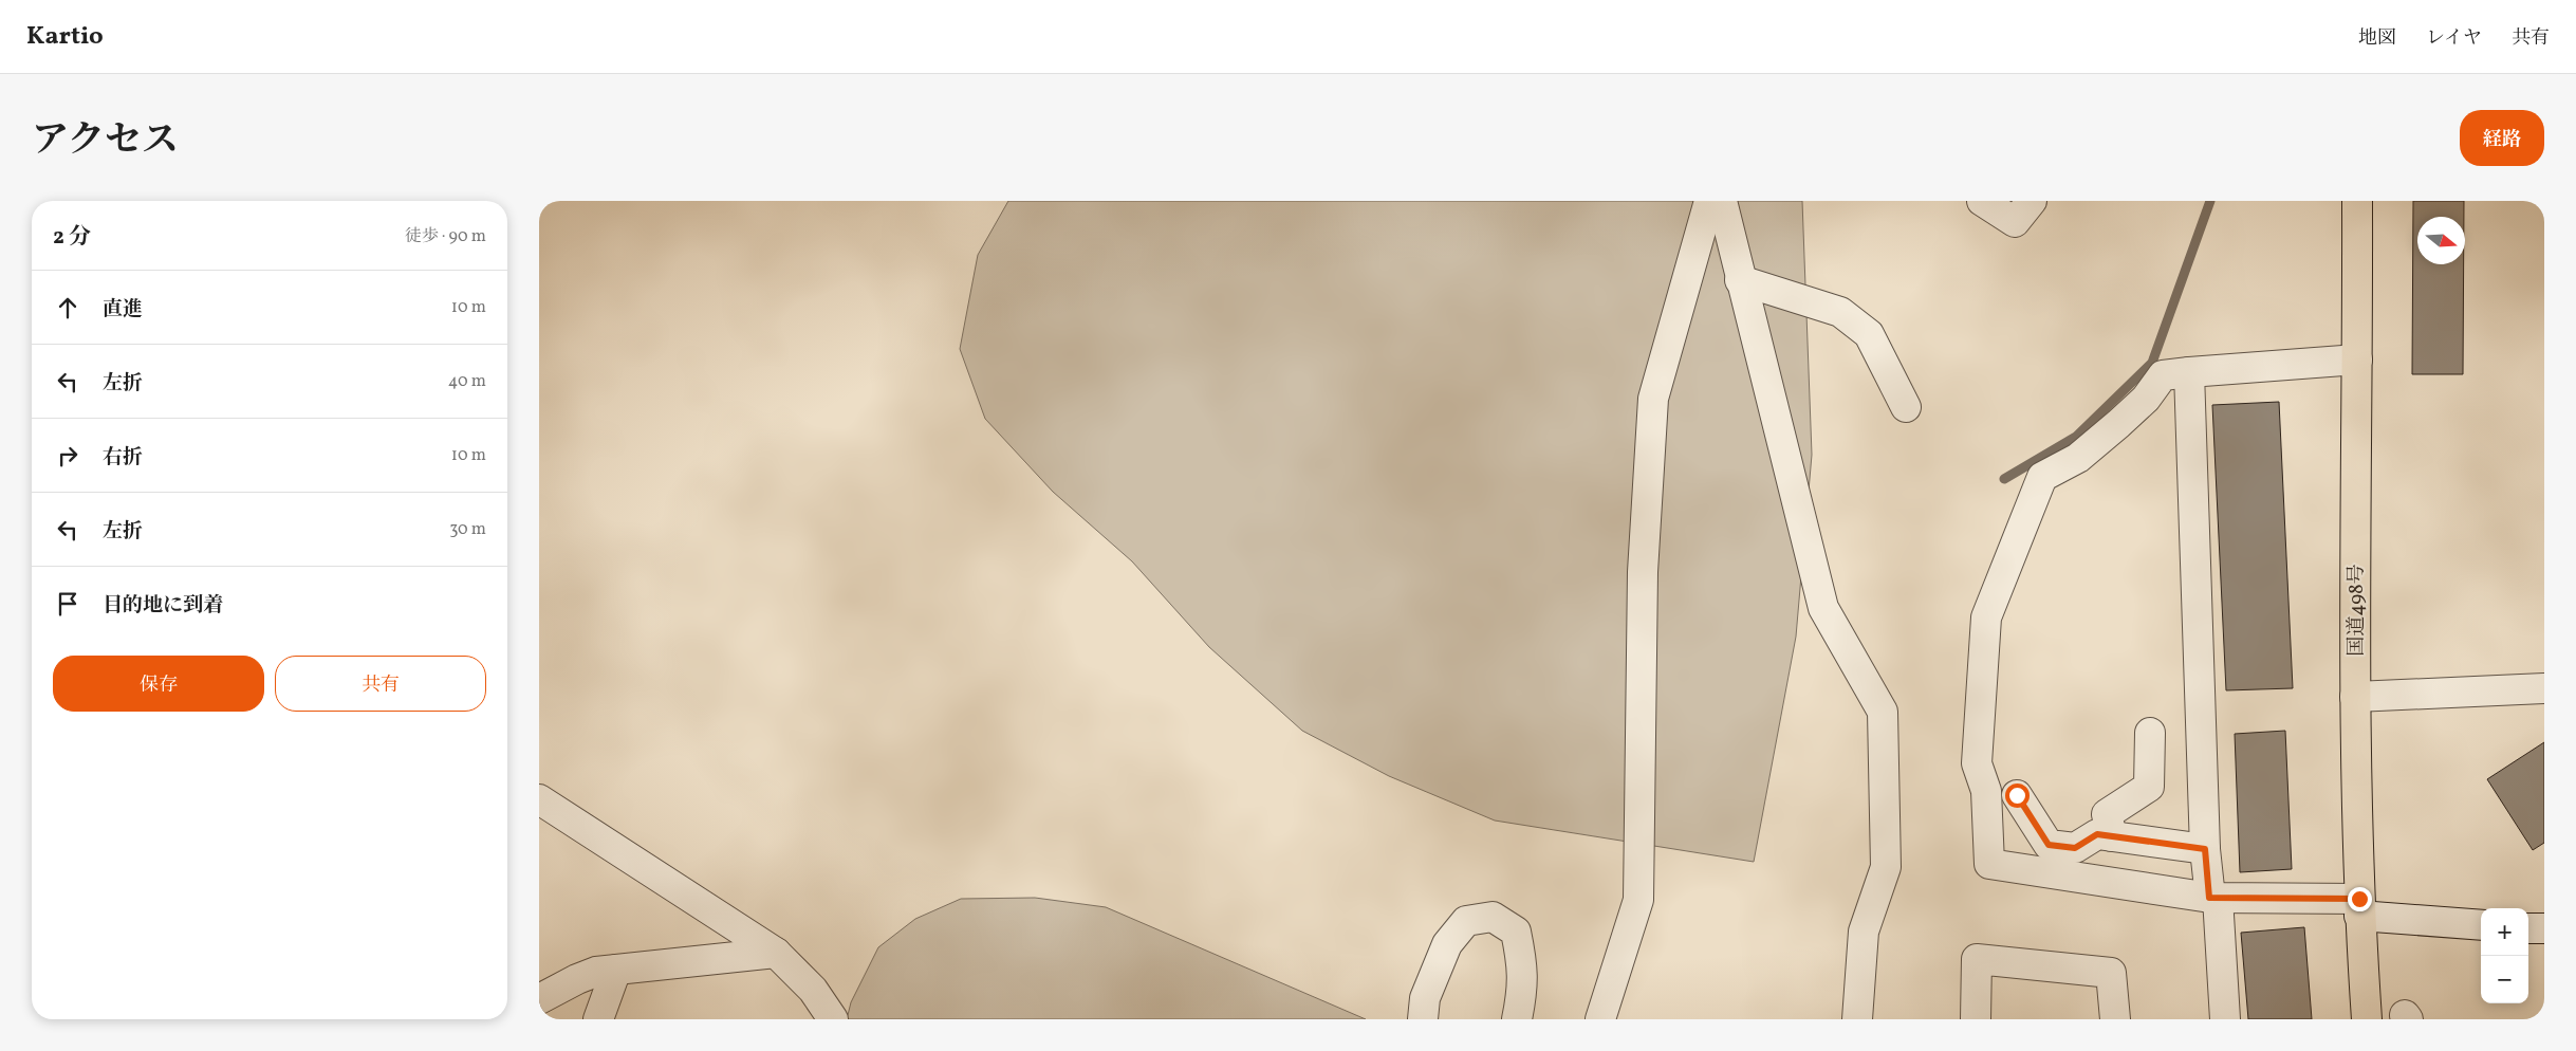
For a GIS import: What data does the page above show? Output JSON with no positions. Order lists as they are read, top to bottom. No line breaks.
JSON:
{"streets":{"highway":["国道498号"]},"north":"right","page":{"header":"Kartio","nav":["地図","レイヤ","共有"],"title":"アクセス","buttons":["経路",["保存","共有"]],"heading":["2 分","徒歩 · 90 m"],"list":[["直進","10 m"],["左折","40 m"],["右折","10 m"],["左折","30 m"],"目的地に到着"],"map_buttons":["+","−"]}}
